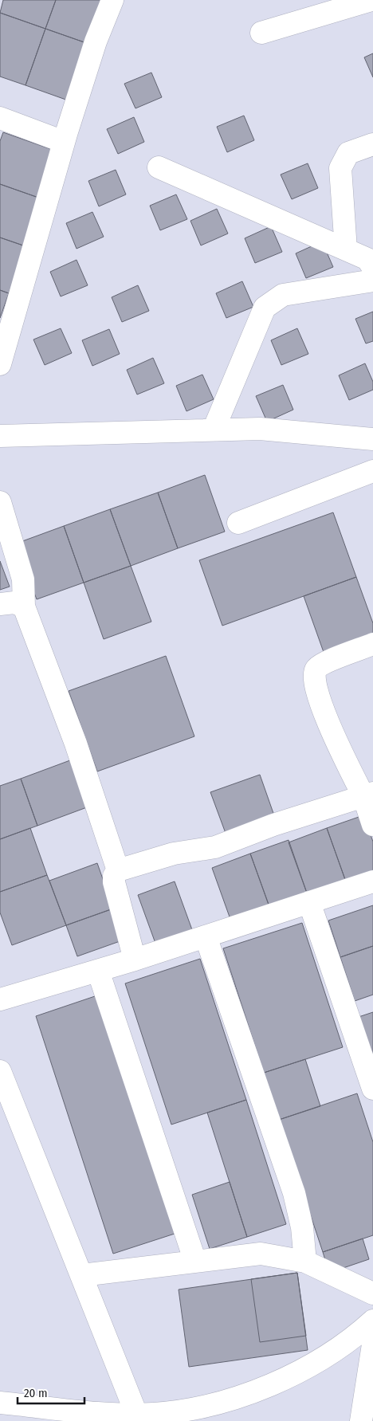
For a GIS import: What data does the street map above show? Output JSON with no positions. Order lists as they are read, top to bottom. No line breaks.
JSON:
{"scale_bar":"20 m"}
